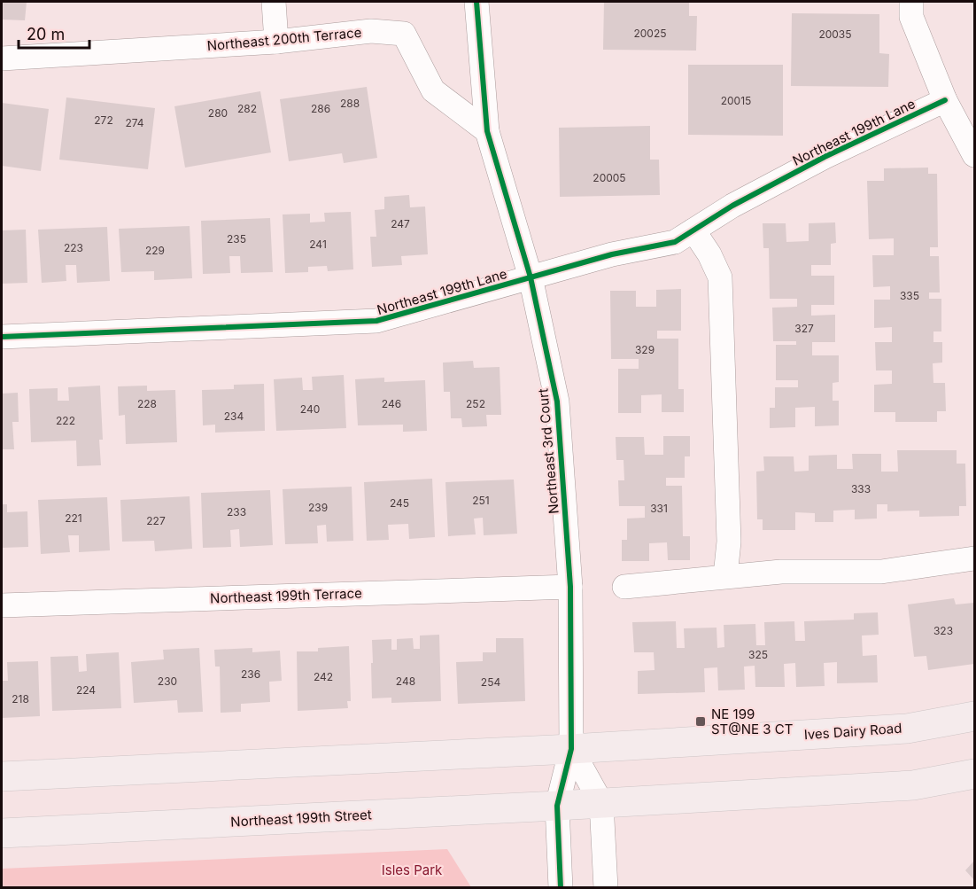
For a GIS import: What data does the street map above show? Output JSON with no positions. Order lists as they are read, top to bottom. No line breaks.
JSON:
{"streets":{"main road":["Ives Dairy Road","Northeast 199th Street"],"street":["Northeast 200th Terrace","Northeast 199th Lane","Northeast 3rd Court","Northeast 199th Terrace"]},"crossings":[["Northeast 200th Terrace","Northeast 3rd Court"],["Northeast 199th Lane","Northeast 3rd Court"],["Northeast 3rd Court","Northeast 199th Terrace"],["Northeast 3rd Court","Ives Dairy Road"],["Northeast 3rd Court","Northeast 199th Street"]],"parks":["Isles Park"],"places":{"transit":["NE 199 ST@NE 3 CT"]},"house_numbers":["20025","20035","20015","288","282","286","280","272","274","20005","247","235","241","223","229","335","327","329","228","246","252","240","234","222","333","251","245","239","331","233","221","227","323","325","236","242","230","248","254","224","218"],"scale_bar":"20 m"}
